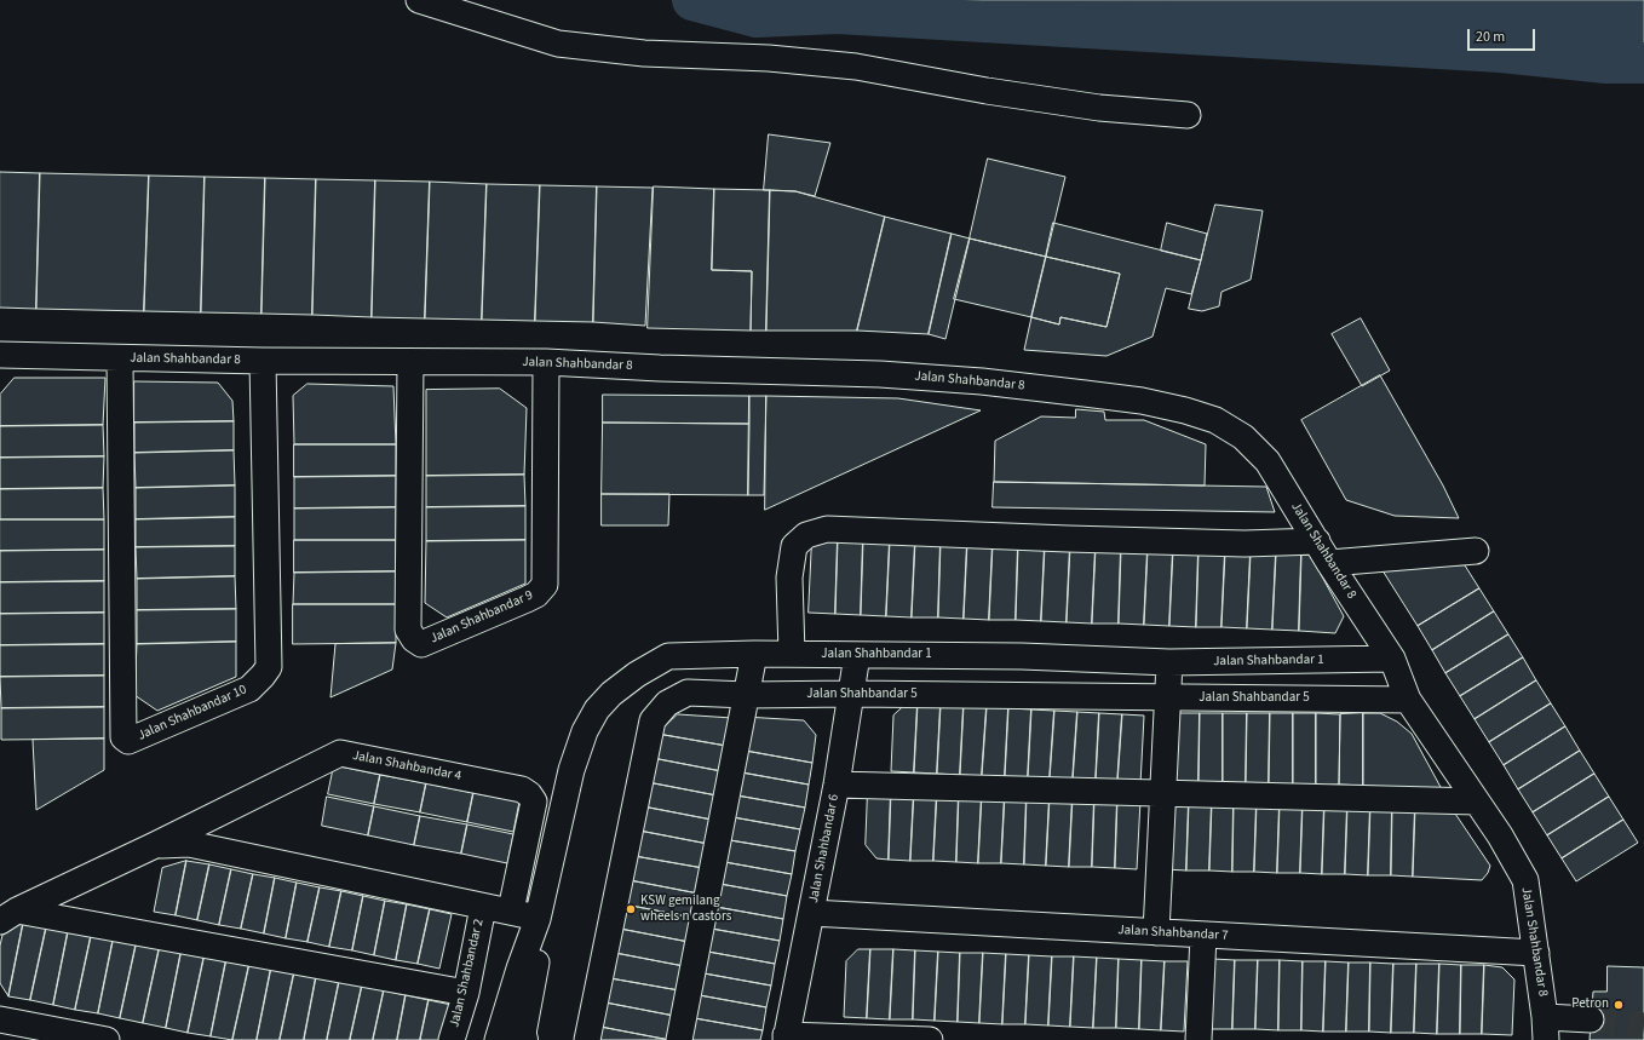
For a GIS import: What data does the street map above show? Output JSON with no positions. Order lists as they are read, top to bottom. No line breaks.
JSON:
{"streets":{"street":["Jalan Shahbandar 8","Jalan Shahbandar 9","Jalan Shahbandar 1","Jalan Shahbandar 5","Jalan Shahbandar 10","Jalan Shahbandar 4","Jalan Shahbandar 6","Jalan Shahbandar 7","Jalan Shahbandar 2"]},"crossings":[["Jalan Shahbandar 8","Jalan Shahbandar 9"],["Jalan Shahbandar 8","Jalan Shahbandar 1"],["Jalan Shahbandar 8","Jalan Shahbandar 5"],["Jalan Shahbandar 8","Jalan Shahbandar 10"],["Jalan Shahbandar 8","Jalan Shahbandar 7"],["Jalan Shahbandar 1","Jalan Shahbandar 4"],["Jalan Shahbandar 1","Jalan Shahbandar 6"],["Jalan Shahbandar 5","Jalan Shahbandar 6"],["Jalan Shahbandar 4","Jalan Shahbandar 2"],["Jalan Shahbandar 6","Jalan Shahbandar 7"]],"places":["KSW gemilang wheels n castors","Petron"],"scale_bar":"20 m"}
